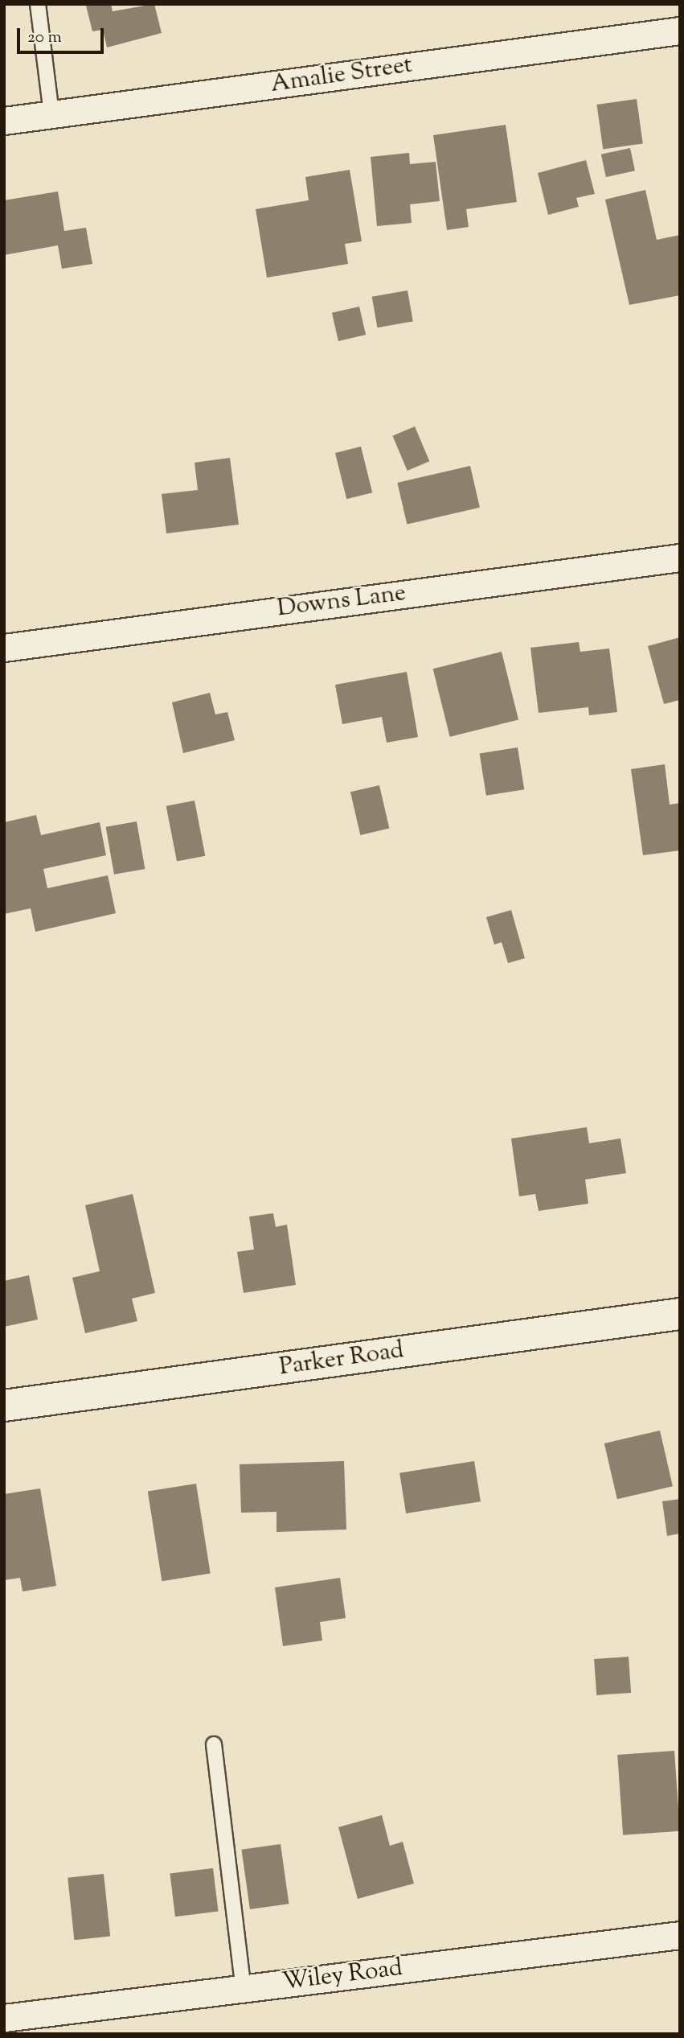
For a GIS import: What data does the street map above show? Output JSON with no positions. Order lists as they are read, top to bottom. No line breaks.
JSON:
{"streets":{"main road":["Parker Road"],"street":["Amalie Street","Downs Lane","Wiley Road"]},"scale_bar":"20 m"}
